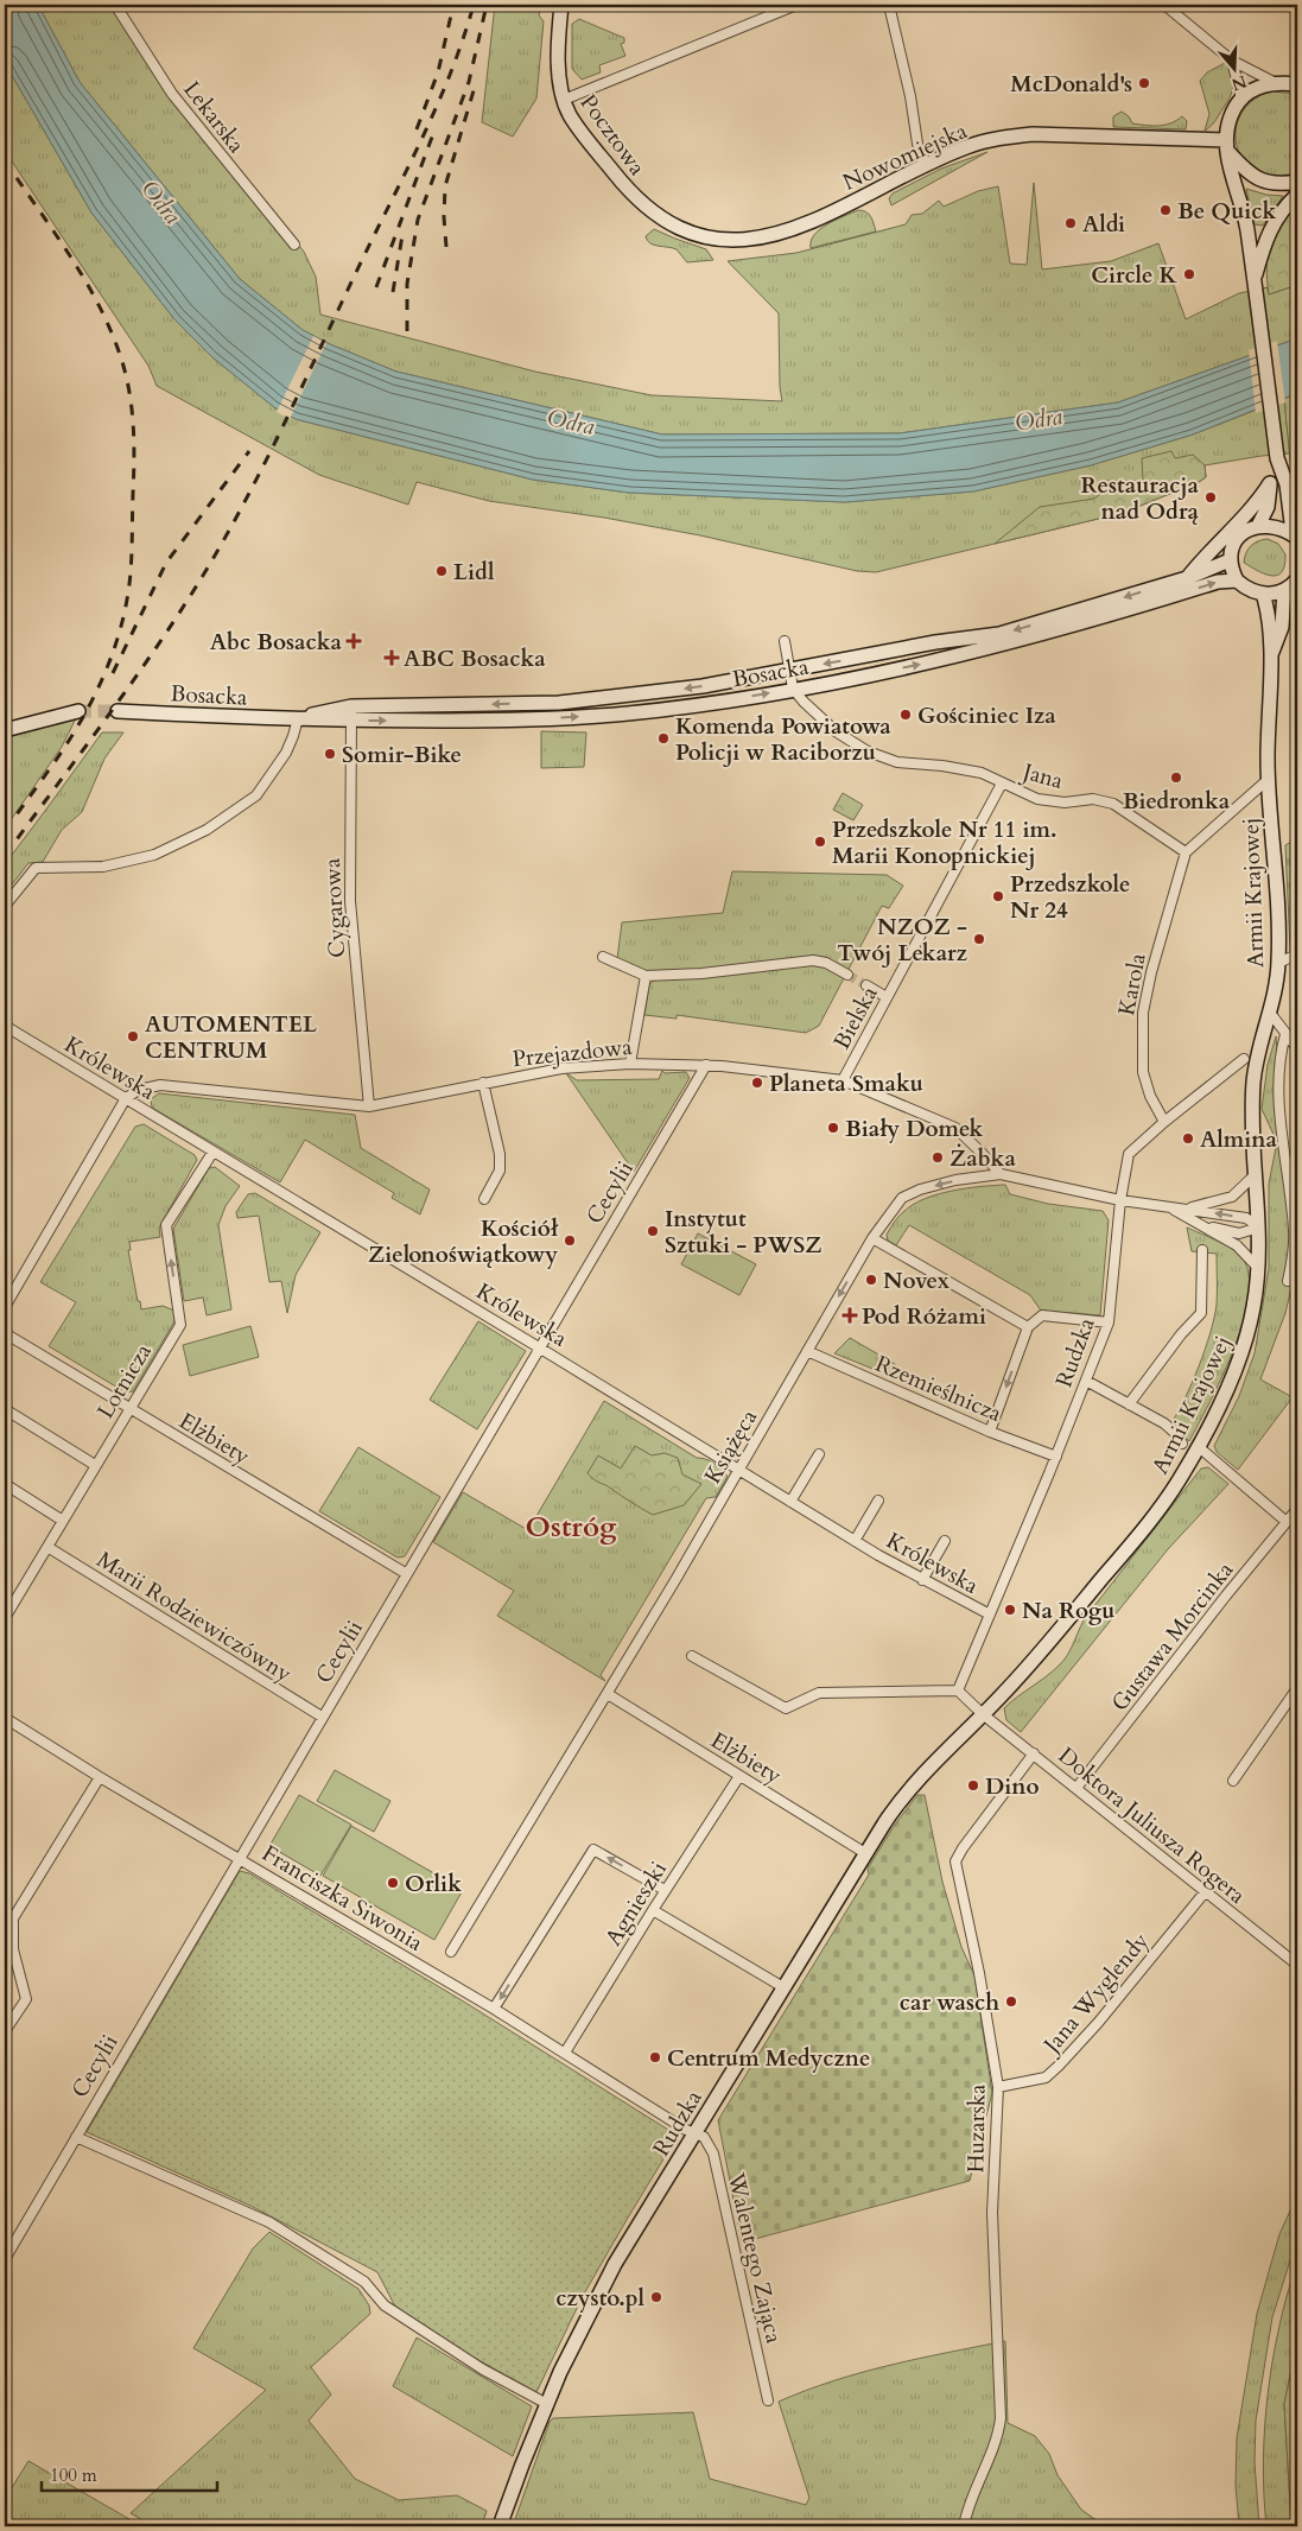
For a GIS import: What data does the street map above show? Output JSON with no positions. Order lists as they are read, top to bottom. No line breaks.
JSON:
{"streets":{"street":["Lekarska","Pocztowa","Nowomiejska","Bosacka","Jana","Armii Krajowej","Cygarowa","Karola","Bielska","Przejazdowa","Królewska","Cecylii","Rudzka","Lotnicza","Rzemieślnicza","Elżbiety","Książęca","Marii Rodziewiczówny","Gustawa Morcinka","Doktora Juliusza Rogera","Franciszka Siwonia","Agnieszki","Jana Wyglendy","Huzarska","Walentego Zająca"]},"crossings":[["Pocztowa","Nowomiejska"],["Bosacka","Jana"],["Bosacka","Cygarowa"],["Jana","Karola"],["Jana","Bielska"],["Armii Krajowej","Rudzka"],["Armii Krajowej","Książęca"],["Armii Krajowej","Doktora Juliusza Rogera"],["Cygarowa","Przejazdowa"],["Karola","Rudzka"],["Bielska","Przejazdowa"],["Przejazdowa","Królewska"],["Przejazdowa","Cecylii"],["Przejazdowa","Książęca"],["Królewska","Cecylii"],["Królewska","Rudzka"],["Królewska","Lotnicza"],["Królewska","Książęca"],["Cecylii","Elżbiety"],["Cecylii","Marii Rodziewiczówny"],["Cecylii","Franciszka Siwonia"],["Rudzka","Rzemieślnicza"],["Rudzka","Elżbiety"],["Rudzka","Książęca"],["Rudzka","Doktora Juliusza Rogera"],["Rudzka","Walentego Zająca"],["Lotnicza","Elżbiety"],["Lotnicza","Marii Rodziewiczówny"],["Rzemieślnicza","Książęca"],["Elżbiety","Książęca"],["Elżbiety","Agnieszki"],["Gustawa Morcinka","Doktora Juliusza Rogera"],["Doktora Juliusza Rogera","Jana Wyglendy"],["Doktora Juliusza Rogera","Huzarska"],["Franciszka Siwonia","Agnieszki"],["Franciszka Siwonia","Walentego Zająca"],["Agnieszki","Walentego Zająca"],["Jana Wyglendy","Huzarska"]],"one_way":["Lotnicza"],"districts":["Ostróg"],"water":["Odra"],"places":{"other":["McDonald's","Be Quick","Aldi","Circle K","Restauracja nad Odrą","Lidl","Gościniec Iza","Komenda Powiatowa Policji w Raciborzu","Somir-Bike","Biedronka","Przedszkole Nr 11 im. Marii Konopnickiej","Przedszkole Nr 24","NZOZ - Twój Lekarz","AUTOMENTEL CENTRUM","Planeta Smaku","Biały Domek","Almina","Żabka","Instytut Sztuki - PWSZ","Kościół Zielonoświątkowy","Novex","Na Rogu","Dino","Orlik","car wasch","Centrum Medyczne","czysto.pl"],"health":["Abc Bosacka","ABC Bosacka","Pod Różami"]},"scale_bar":"100 m","north":"bottom"}
